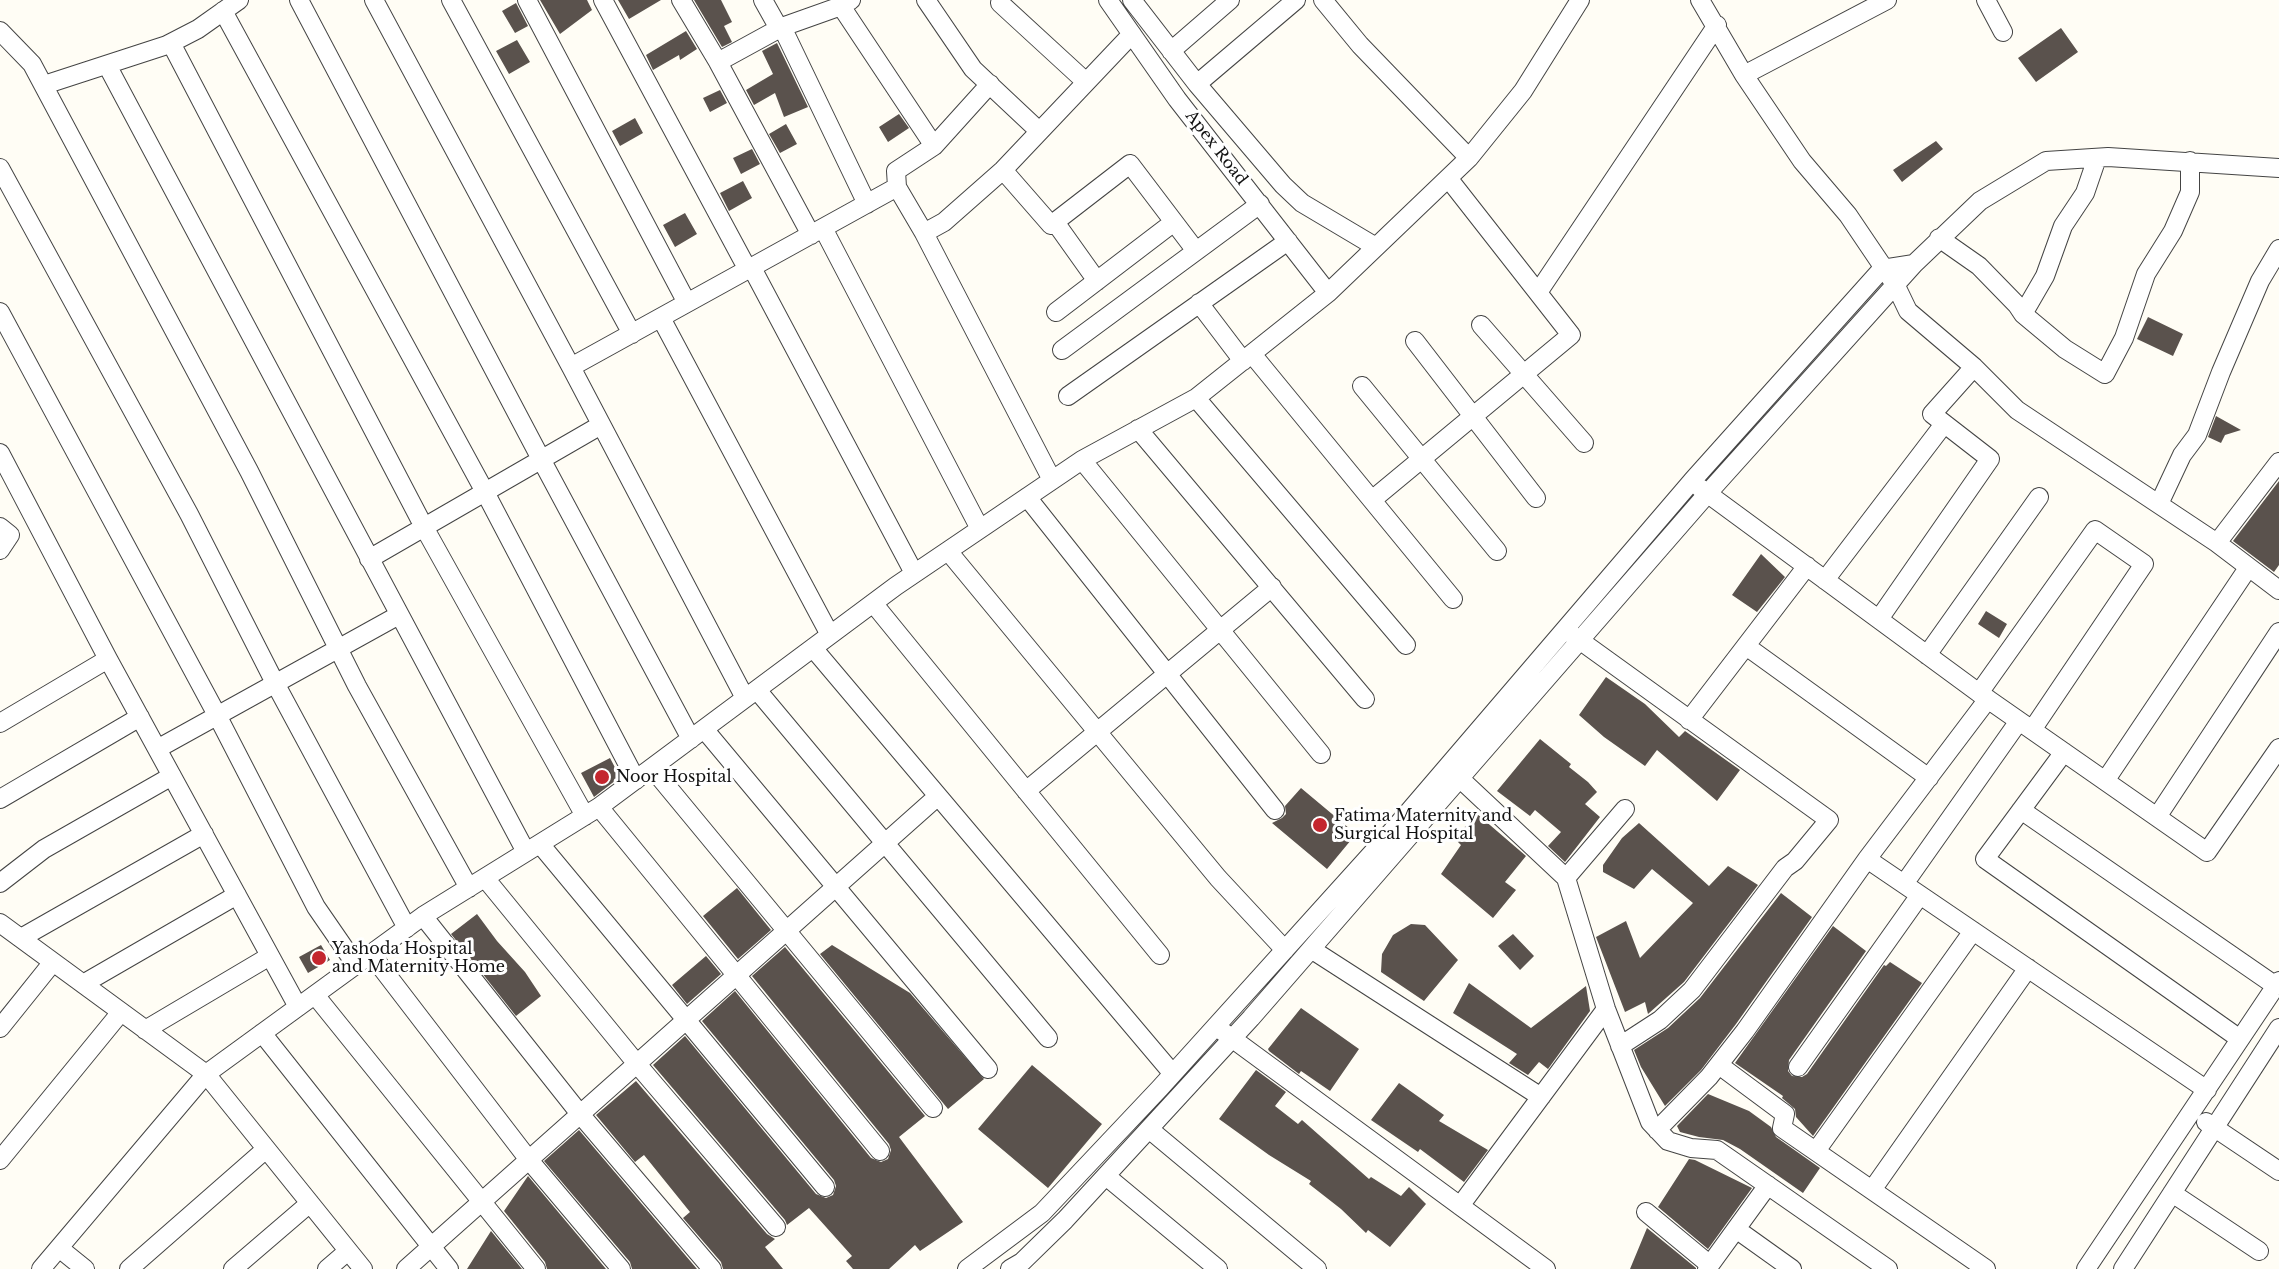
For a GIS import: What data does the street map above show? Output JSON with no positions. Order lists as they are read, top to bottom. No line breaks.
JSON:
{"streets":{"street":["Apex Road"]},"places":["Noor Hospital","Fatima Maternity and Surgical Hospital","Yashoda Hospital and Maternity Home"]}
